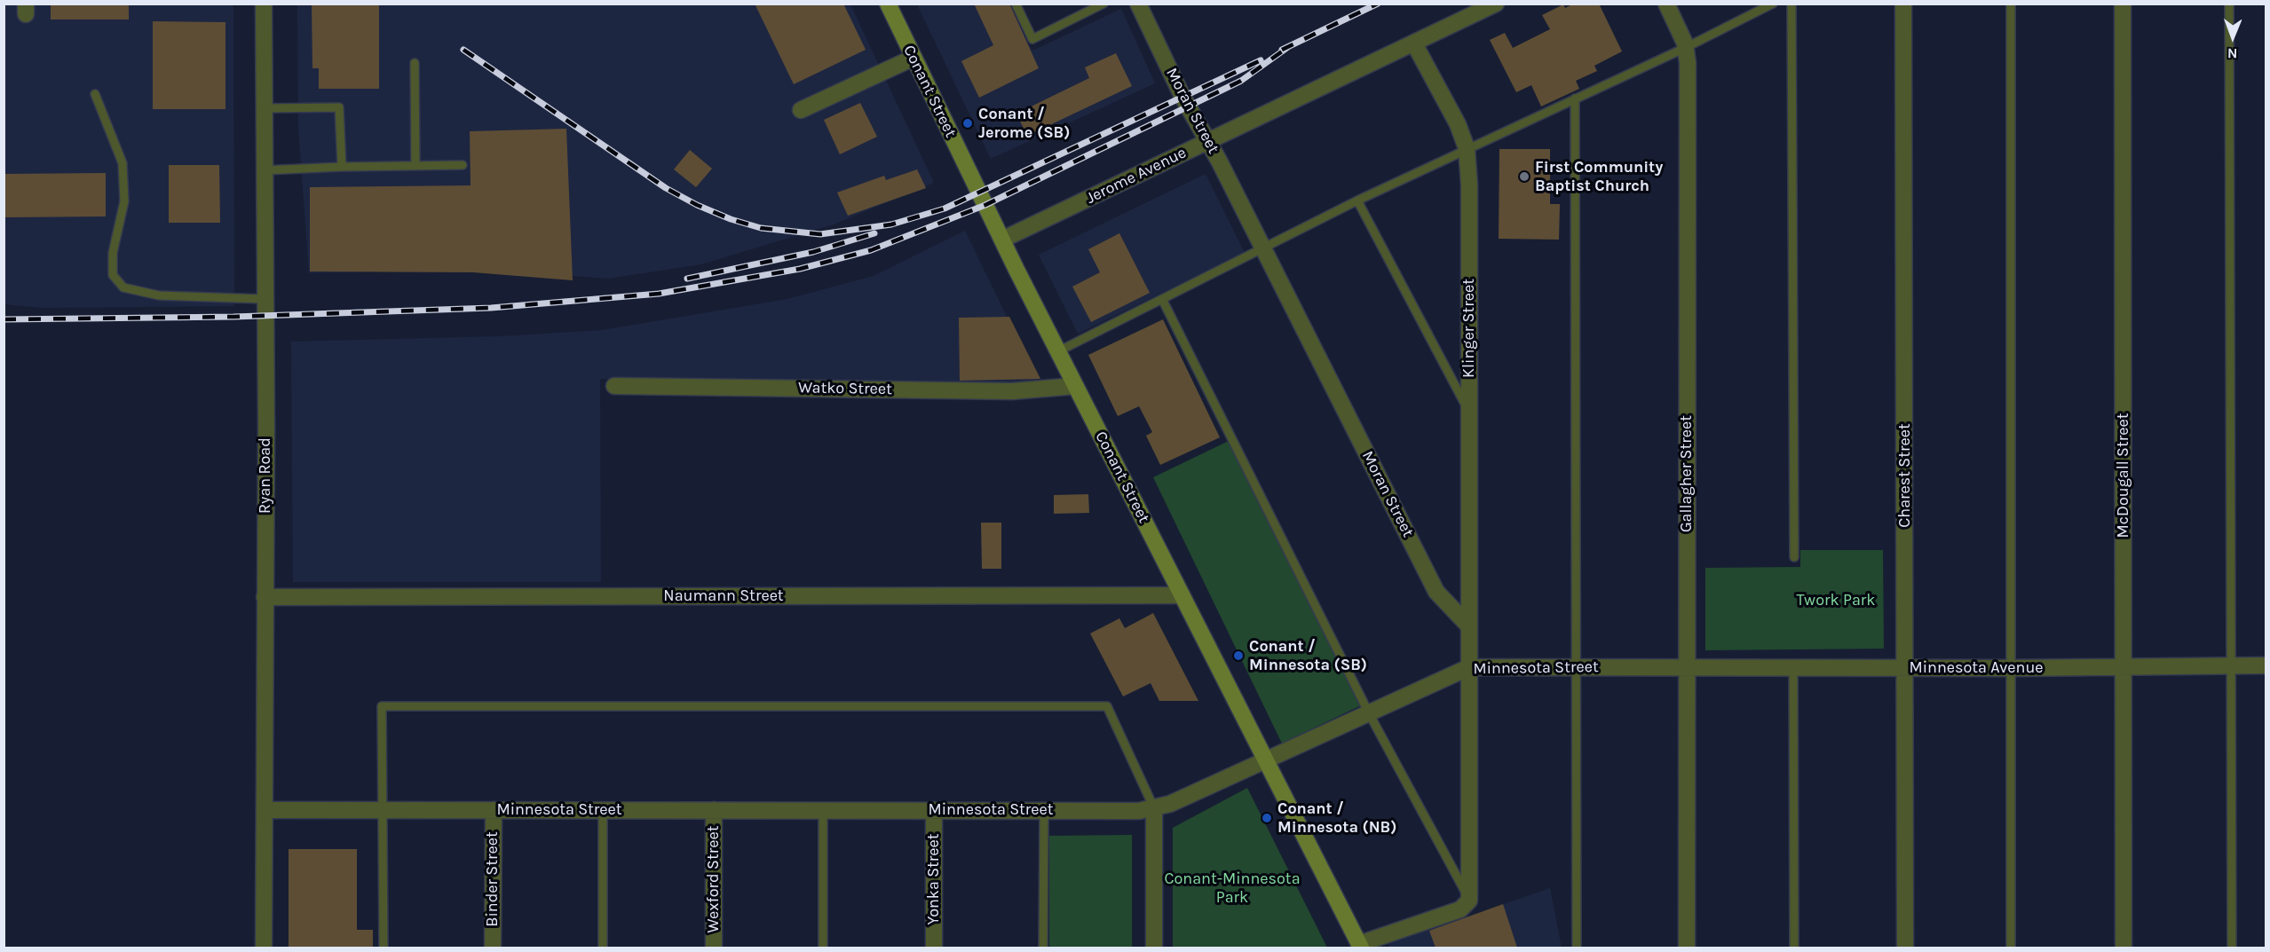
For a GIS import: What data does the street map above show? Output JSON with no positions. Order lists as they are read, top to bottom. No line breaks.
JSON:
{"streets":{"main road":["Conant Street"],"street":["Moran Street","Jerome Avenue","Klinger Street","Watko Street","Gallagher Street","Ryan Road","Charest Street","McDougall Street","Naumann Street","Minnesota Street","Minnesota Avenue","Binder Street","Wexford Street","Yonka Street"]},"crossings":[["Conant Street","Jerome Avenue"],["Conant Street","Watko Street"],["Conant Street","Naumann Street"],["Conant Street","Minnesota Street"],["Moran Street","Jerome Avenue"],["Moran Street","Klinger Street"],["Jerome Avenue","Klinger Street"],["Gallagher Street","Minnesota Street"],["Gallagher Street","Minnesota Avenue"],["Ryan Road","Naumann Street"],["Ryan Road","Minnesota Street"],["Charest Street","Minnesota Avenue"],["McDougall Street","Minnesota Avenue"],["Minnesota Street","Minnesota Avenue"],["Minnesota Street","Binder Street"],["Minnesota Street","Wexford Street"],["Minnesota Street","Yonka Street"]],"parks":["Twork Park","Conant-Minnesota Park"],"places":["Conant / Jerome (SB)","First Community Baptist Church","Conant / Minnesota (SB)","Conant / Minnesota (NB)"],"north":"bottom"}
